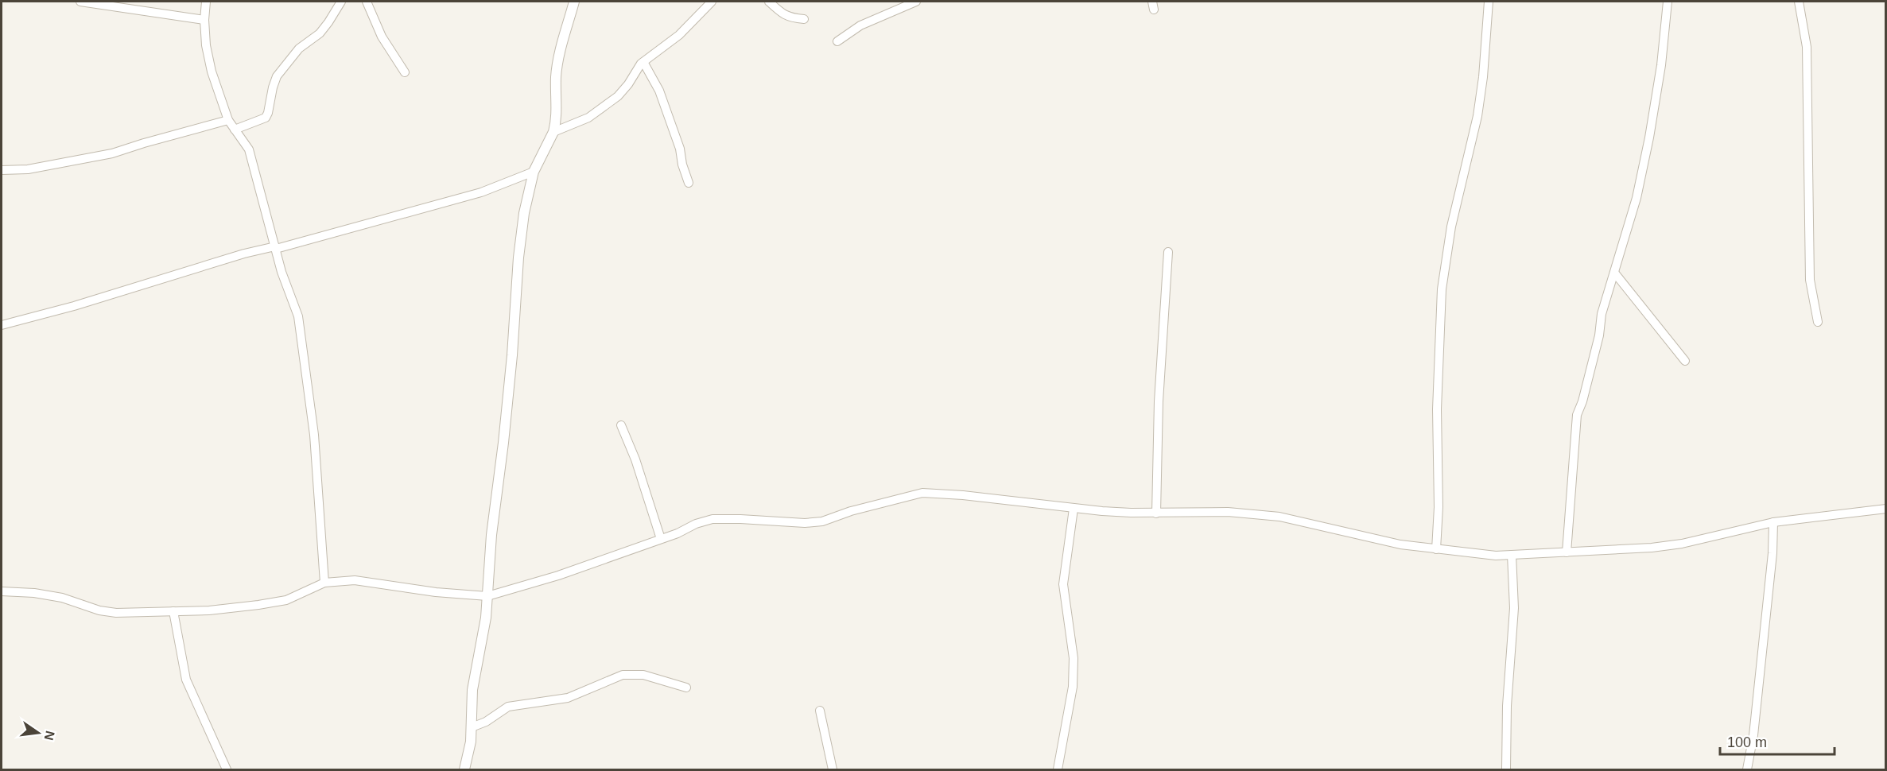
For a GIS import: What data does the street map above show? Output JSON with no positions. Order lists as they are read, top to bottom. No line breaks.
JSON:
{"scale_bar":"100 m","north":"right"}
